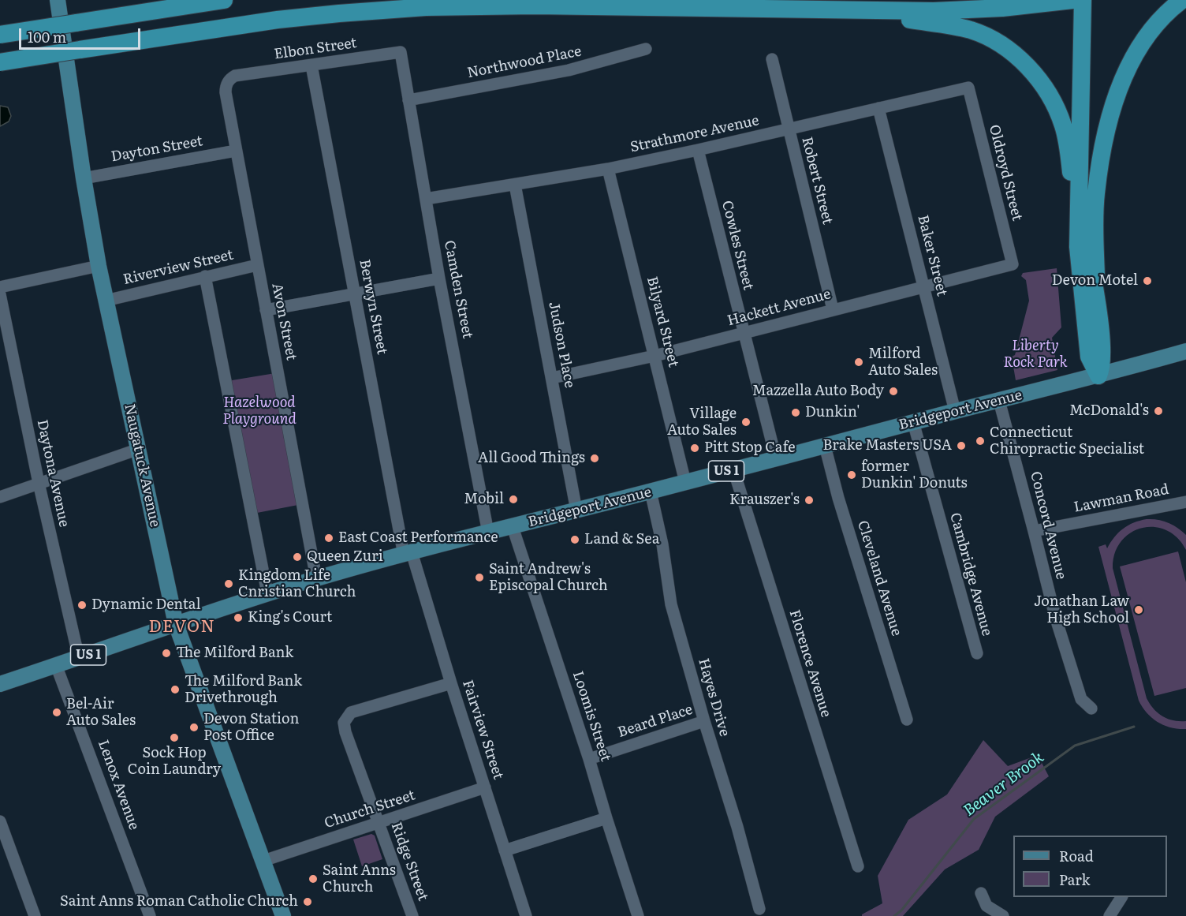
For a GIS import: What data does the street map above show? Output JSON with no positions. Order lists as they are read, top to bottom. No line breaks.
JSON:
{"streets":{"main road":["Bridgeport Avenue","Naugatuck Avenue","US 1"],"street":["Elbon Street","Northwood Place","Strathmore Avenue","Dayton Street","Oldroyd Street","Robert Street","Cowles Street","Baker Street","Riverview Street","Camden Street","Berwyn Street","Hackett Avenue","Avon Street","Bilyard Street","Judson Place","Daytona Avenue","Lawman Road","Concord Avenue","Cambridge Avenue","Cleveland Avenue","Florence Avenue","Hayes Drive","Loomis Street","Beard Place","Fairview Street","Lenox Avenue","Church Street","Ridge Street"]},"crossings":[["Elbon Street","Camden Street"],["Elbon Street","Berwyn Street"],["Elbon Street","Avon Street"],["Northwood Place","Camden Street"],["Strathmore Avenue","Oldroyd Street"],["Strathmore Avenue","Robert Street"],["Strathmore Avenue","Cowles Street"],["Strathmore Avenue","Baker Street"],["Strathmore Avenue","Camden Street"],["Strathmore Avenue","Bilyard Street"],["Strathmore Avenue","Judson Place"],["Dayton Street","Avon Street"],["Dayton Street","Naugatuck Avenue"],["Oldroyd Street","Hackett Avenue"],["Robert Street","Hackett Avenue"],["Cowles Street","Hackett Avenue"],["Cowles Street","Bridgeport Avenue"],["Baker Street","Hackett Avenue"],["Baker Street","Bridgeport Avenue"],["Riverview Street","Avon Street"],["Riverview Street","Naugatuck Avenue"],["Camden Street","Bridgeport Avenue"],["Berwyn Street","Bridgeport Avenue"],["Berwyn Street","Fairview Street"],["Hackett Avenue","Bilyard Street"],["Hackett Avenue","Judson Place"],["Avon Street","Bridgeport Avenue"],["Bilyard Street","Bridgeport Avenue"],["Judson Place","Bridgeport Avenue"],["Bridgeport Avenue","Naugatuck Avenue"],["Bridgeport Avenue","Daytona Avenue"],["Bridgeport Avenue","Concord Avenue"],["Bridgeport Avenue","Cambridge Avenue"],["Bridgeport Avenue","Cleveland Avenue"],["Bridgeport Avenue","Florence Avenue"],["Bridgeport Avenue","Hayes Drive"],["Bridgeport Avenue","Loomis Street"],["Bridgeport Avenue","Fairview Street"],["Bridgeport Avenue","Lenox Avenue"],["Naugatuck Avenue","Church Street"],["Lawman Road","Concord Avenue"],["Hayes Drive","Beard Place"],["Loomis Street","Beard Place"],["Fairview Street","Church Street"],["Fairview Street","Ridge Street"],["Church Street","Ridge Street"]],"districts":["DEVON"],"water":["Beaver Brook"],"parks":["Liberty Rock Park","Hazelwood Playground"],"places":["Devon Motel","Milford Auto Sales","Mazzella Auto Body","McDonald's","Dunkin'","Village Auto Sales","Connecticut Chiropractic Specialist","Brake Masters USA","Pitt Stop Cafe","All Good Things","former Dunkin' Donuts","Mobil","Krauszer's","East Coast Performance","Land & Sea","Queen Zuri","Saint Andrew's Episcopal Church","Kingdom Life Cnristian Church","Dynamic Dental","Jonathan Law High School","King's Court","The Milford Bank","The Milford Bank Drivethrough","Bel-Air Auto Sales","Devon Station Post Office","Sock Hop Coin Laundry","Saint Anns Church","Saint Anns Roman Catholic Church"],"legend":["Road","Park"],"scale_bar":"100 m"}
